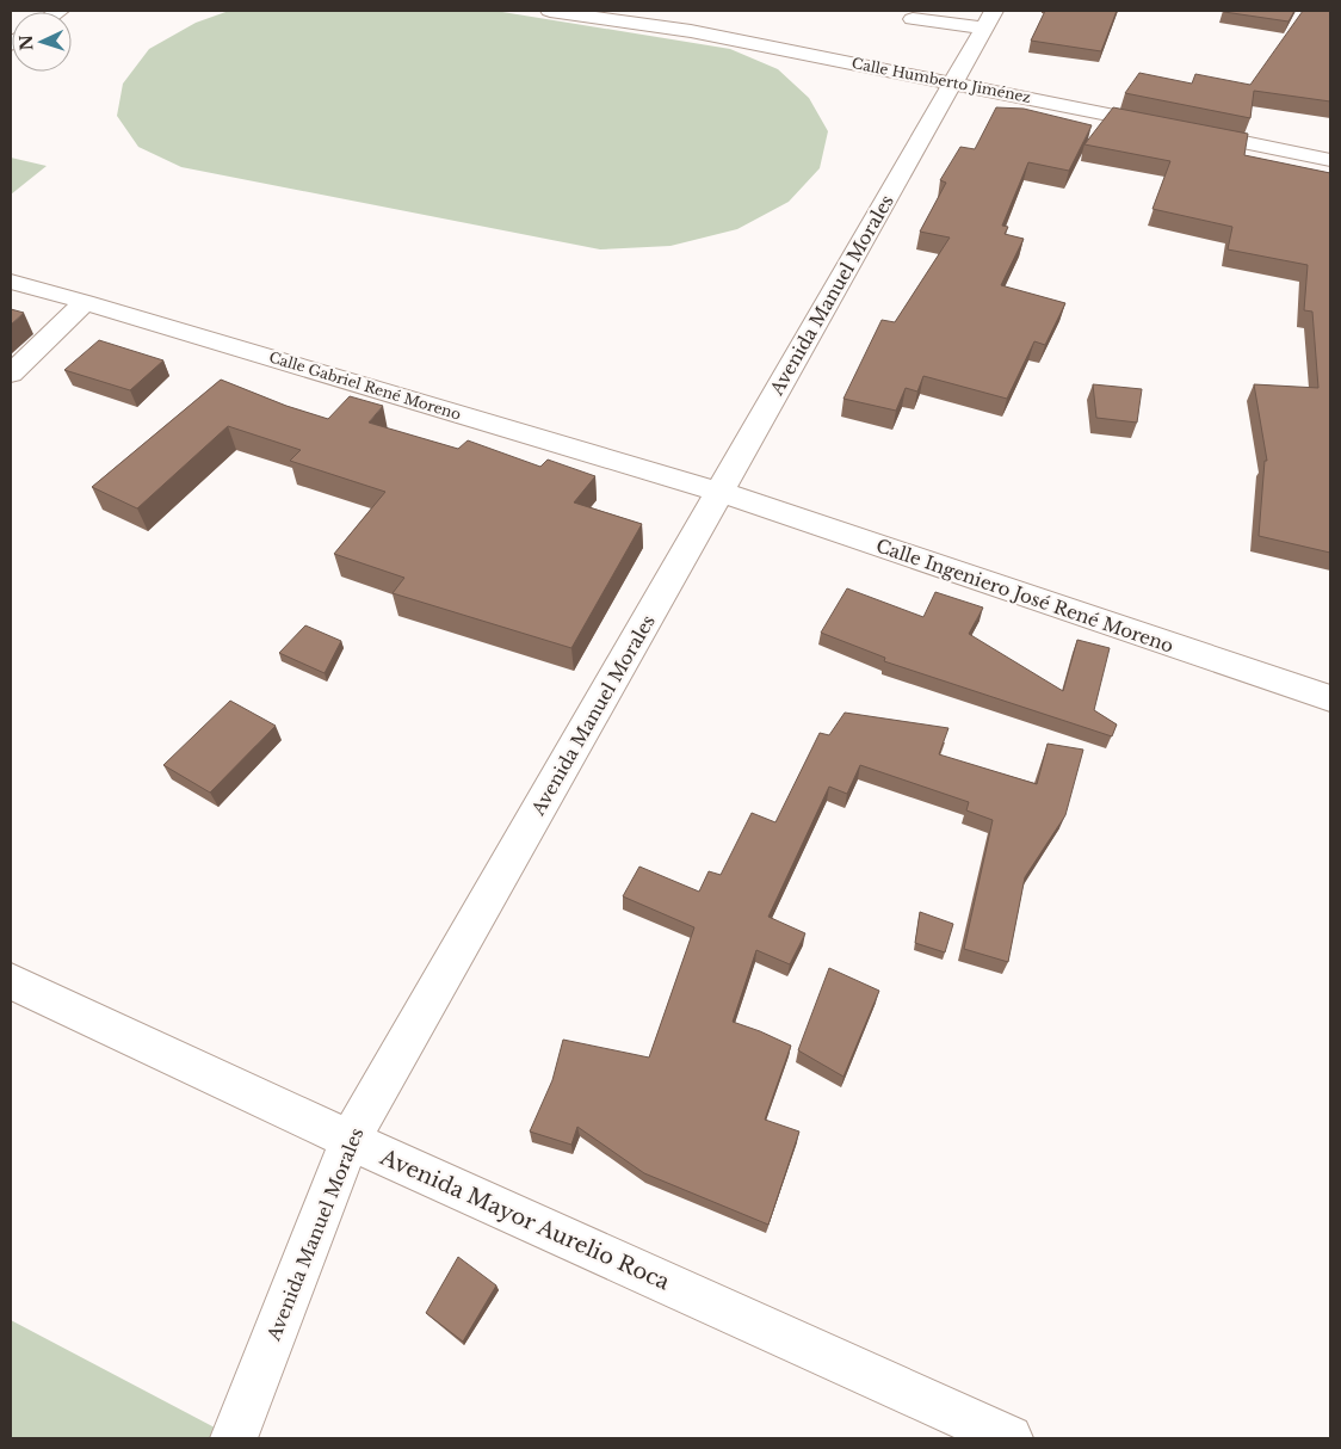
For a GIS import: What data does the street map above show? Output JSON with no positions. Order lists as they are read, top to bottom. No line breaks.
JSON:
{"streets":{"street":["Calle Humberto Jiménez","Avenida Manuel Morales","Calle Gabriel René Moreno","Calle Ingeniero José René Moreno","Avenida Mayor Aurelio Roca"]},"crossings":[["Calle Humberto Jiménez","Avenida Manuel Morales"],["Avenida Manuel Morales","Calle Gabriel René Moreno"],["Avenida Manuel Morales","Calle Ingeniero José René Moreno"],["Avenida Manuel Morales","Avenida Mayor Aurelio Roca"],["Calle Gabriel René Moreno","Calle Ingeniero José René Moreno"]],"north":"left"}
